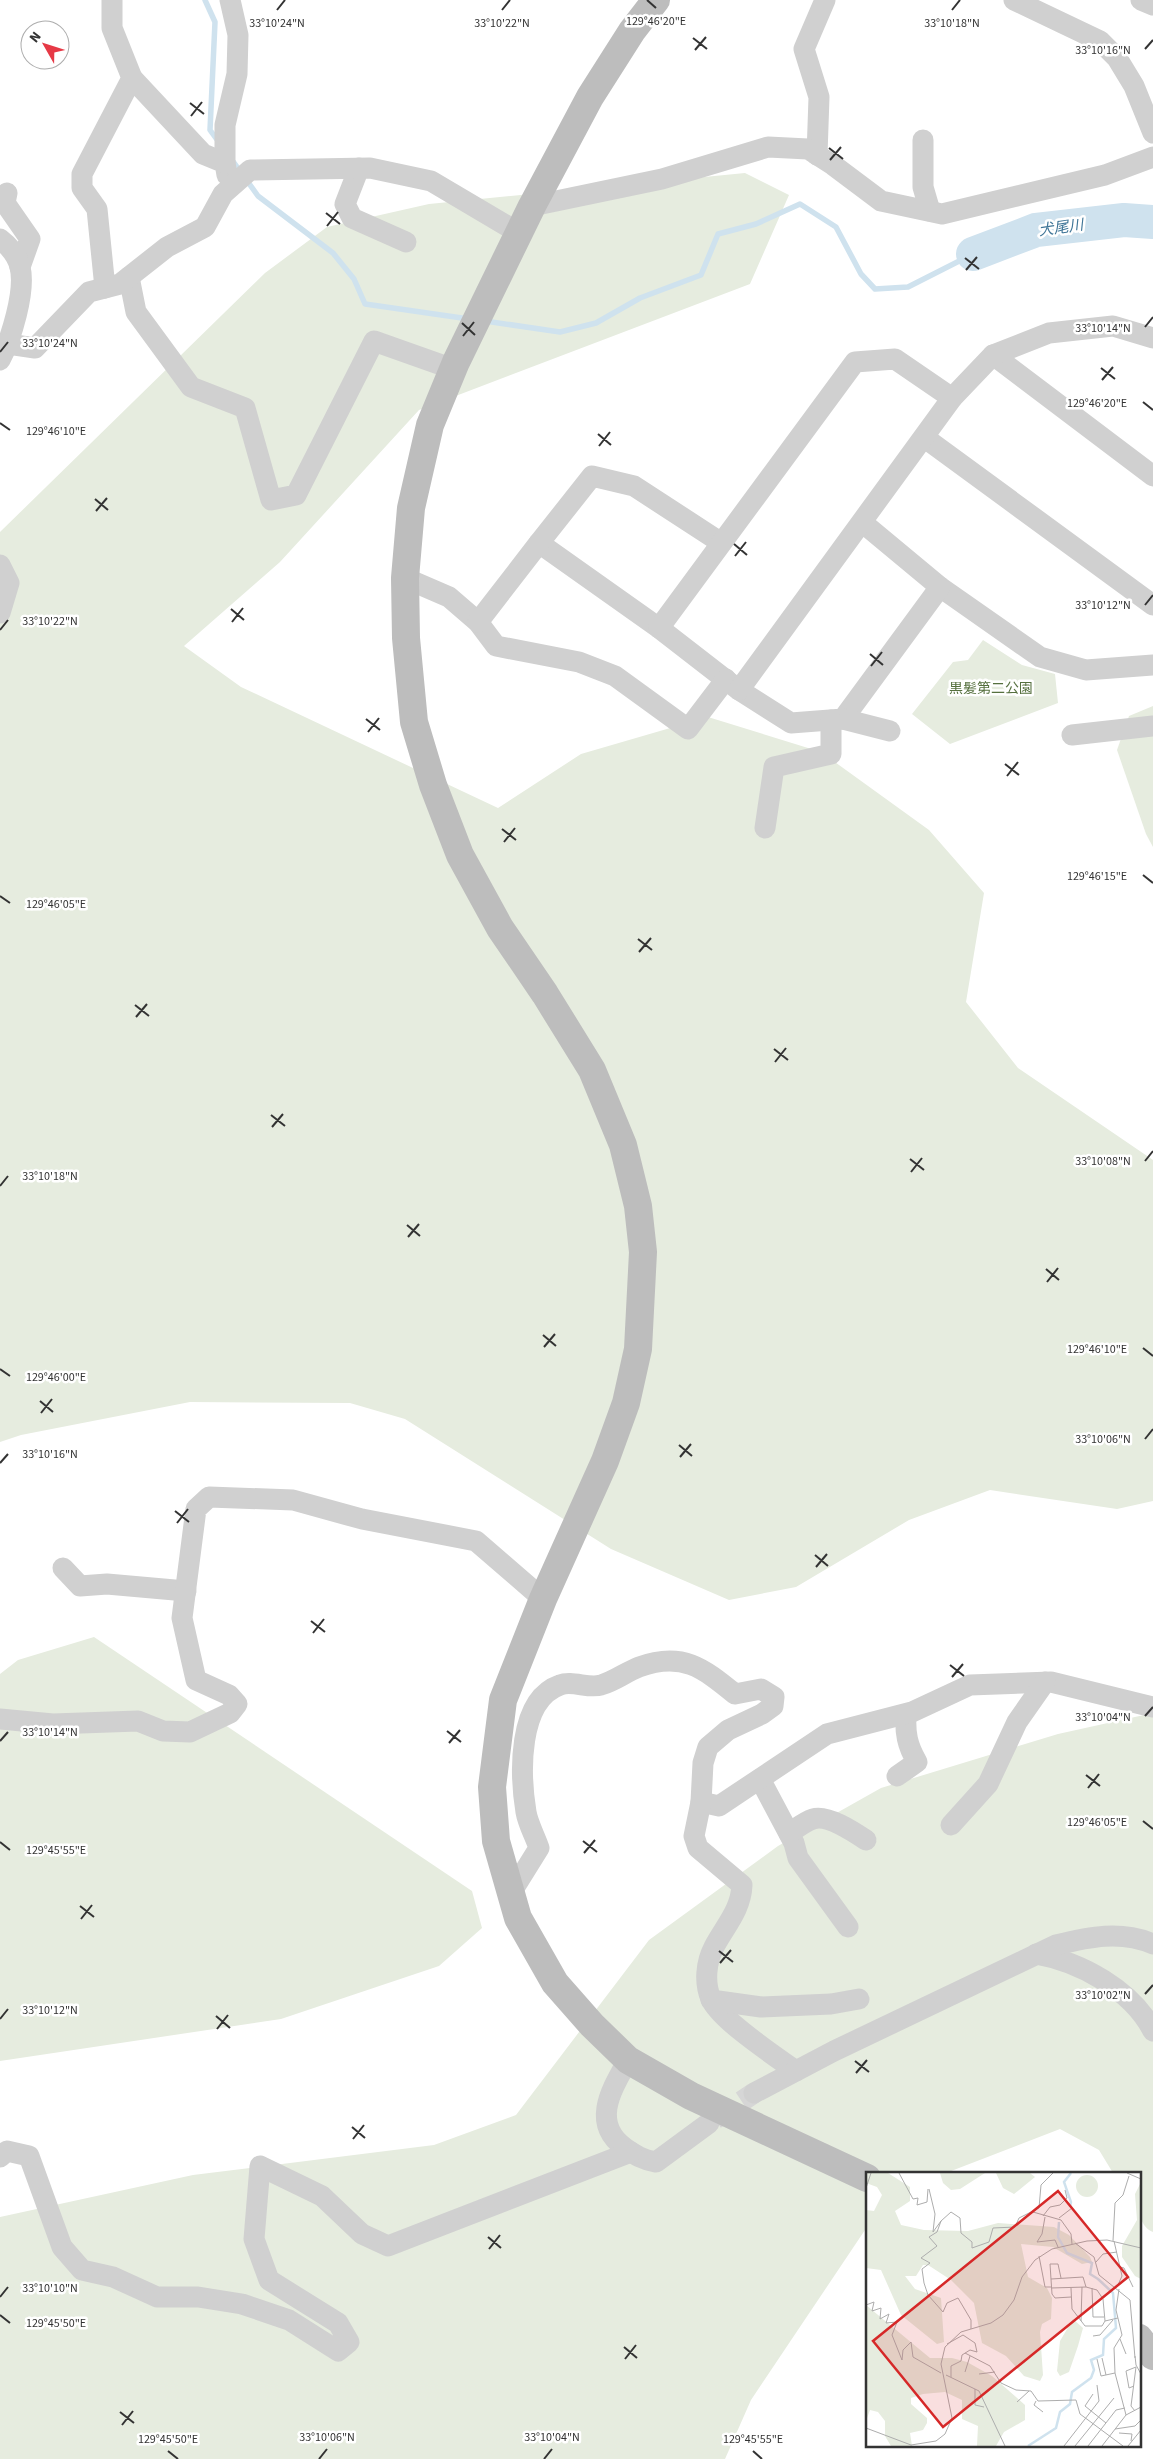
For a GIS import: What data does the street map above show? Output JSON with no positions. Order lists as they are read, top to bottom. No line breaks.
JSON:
{"water":["犬尾川"],"parks":["黒髪第二公園"],"north":"top left","coordinates":["129°46'20\"E","33°10'24\"N","33°10'22\"N","33°10'18\"N","33°10'16\"N","33°10'14\"N","129°46'10\"E","33°10'12\"N","129°46'15\"E","129°46'05\"E","33°10'08\"N","129°46'00\"E","33°10'06\"N","33°10'04\"N","129°45'55\"E","33°10'02\"N","33°10'10\"N","129°45'50\"E"]}
